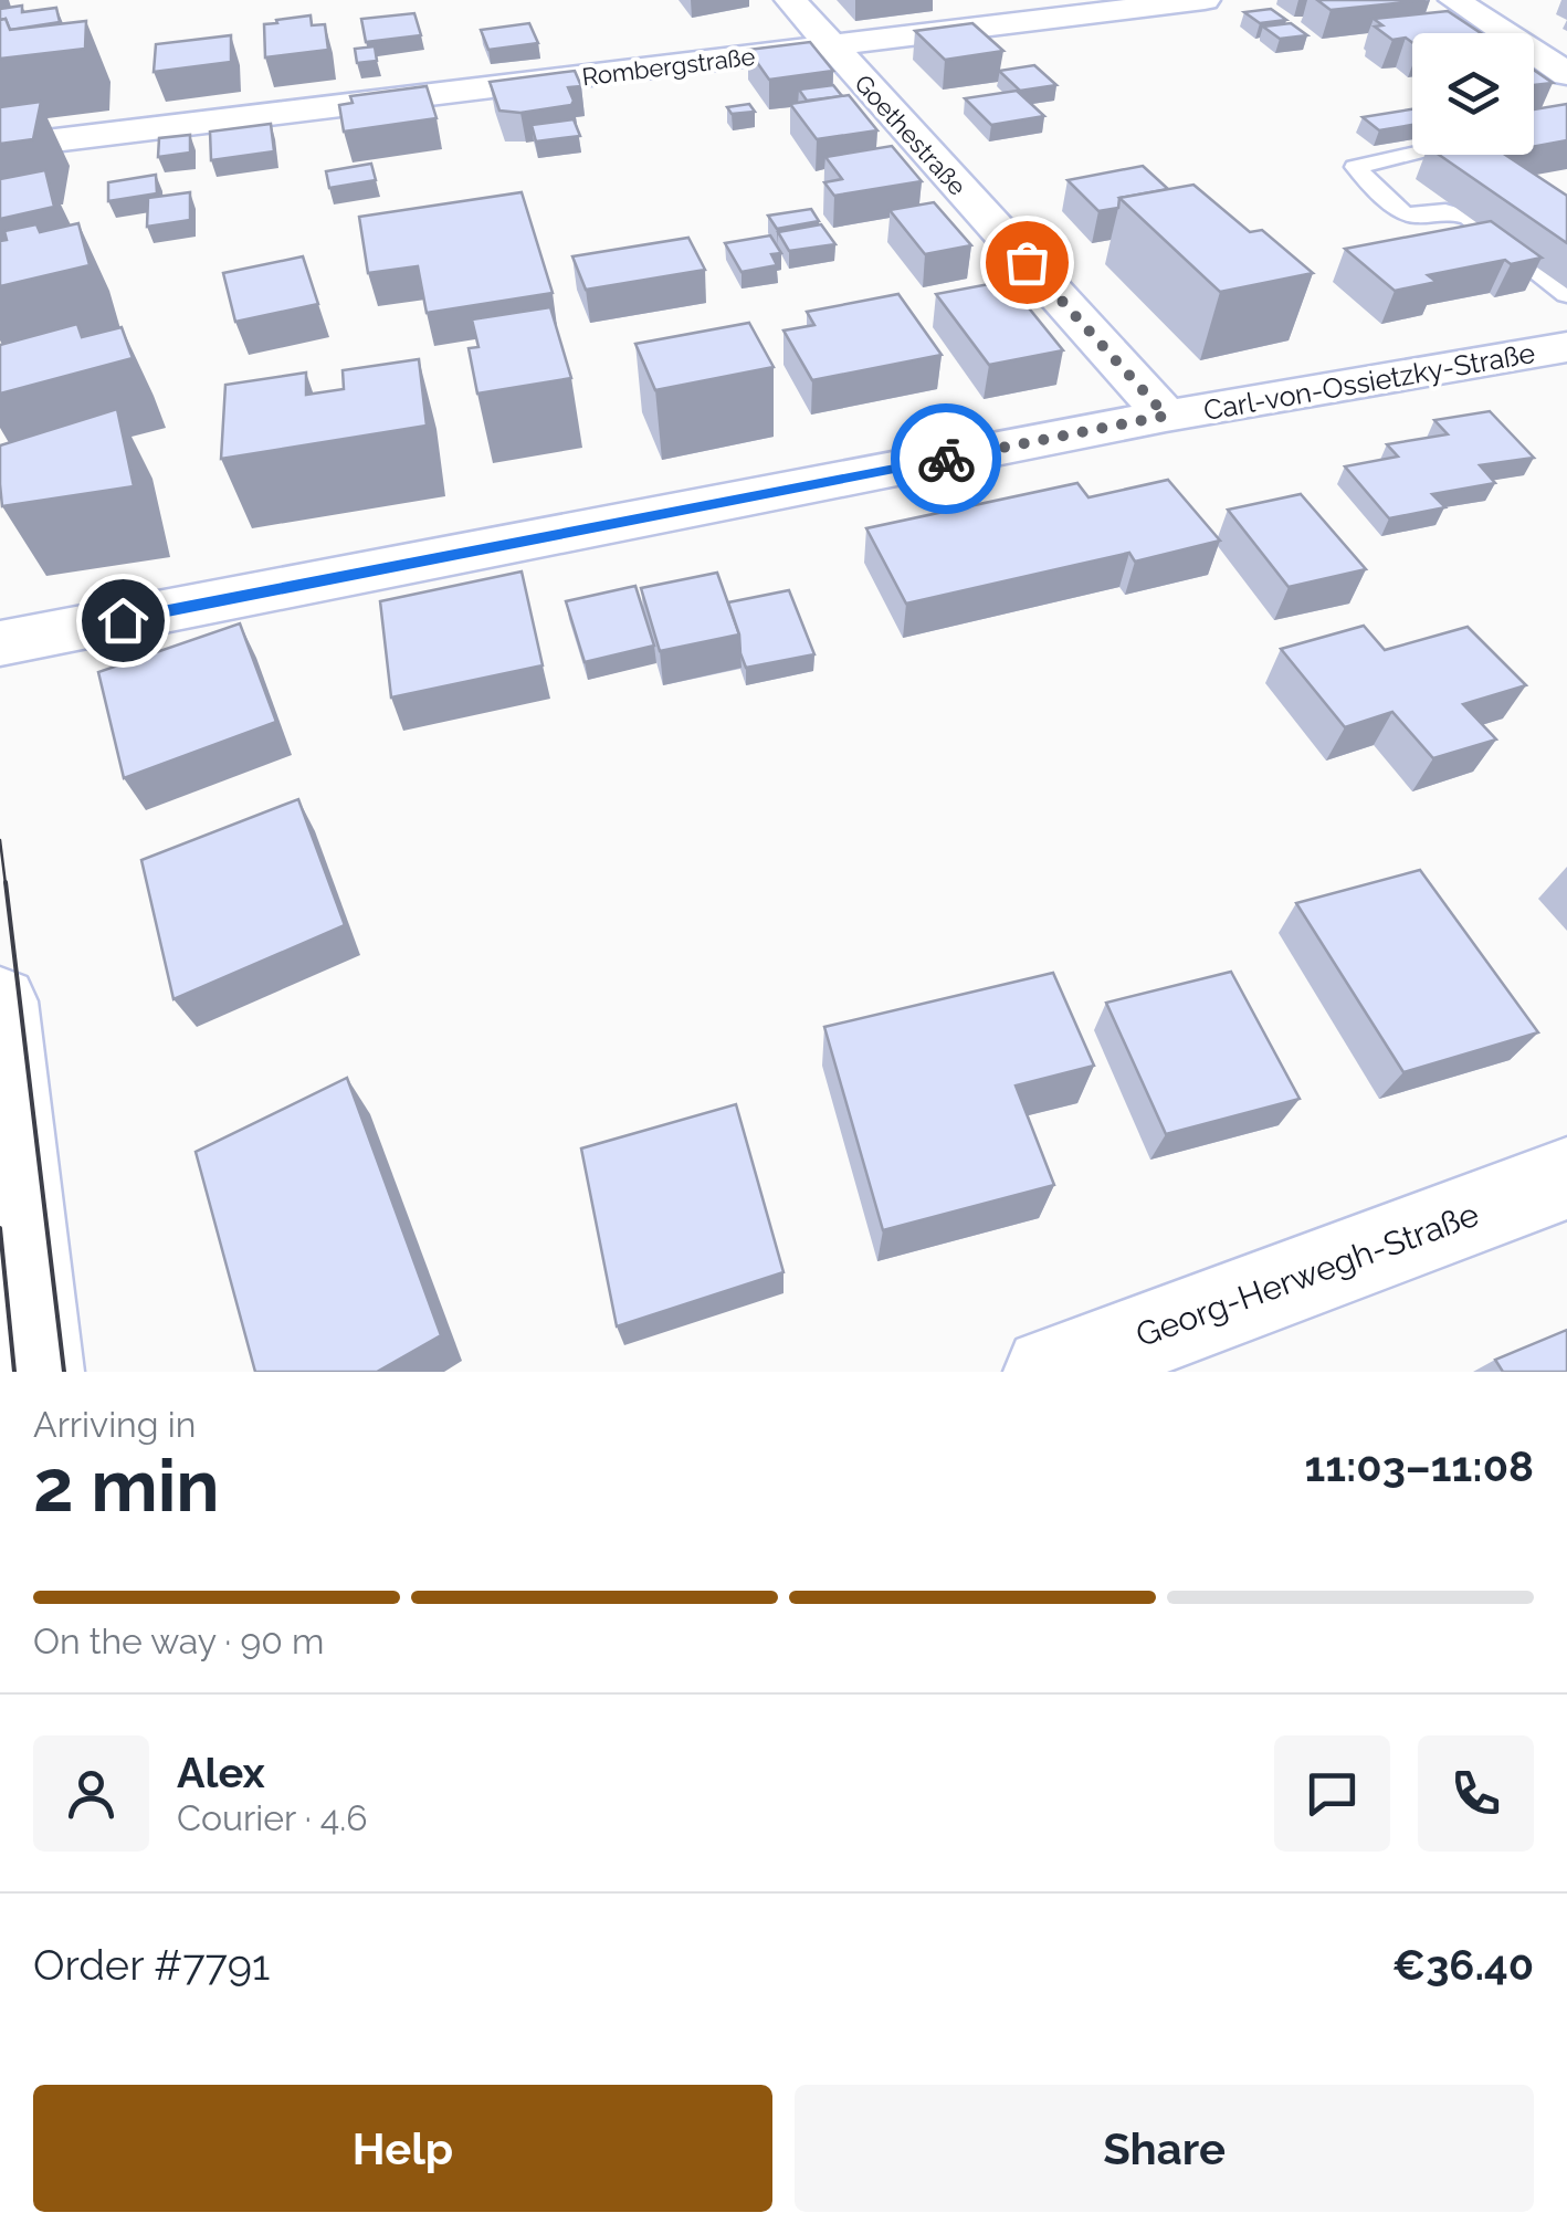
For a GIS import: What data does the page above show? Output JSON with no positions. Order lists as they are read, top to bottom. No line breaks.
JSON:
{"streets":{"street":["Rombergstraße","Goethestraße","Carl-von-Ossietzky-Straße","Georg-Herwegh-Straße"]},"crossings":[["Rombergstraße","Goethestraße"],["Goethestraße","Carl-von-Ossietzky-Straße"]],"page":{"heading":["2 min","Arriving in","11:03–11:08"],"panel":["Alex","Courier · 4.6","Order #7791","€36.40"],"bar":"On the way · 90 m","buttons":["Help","Share"]}}
